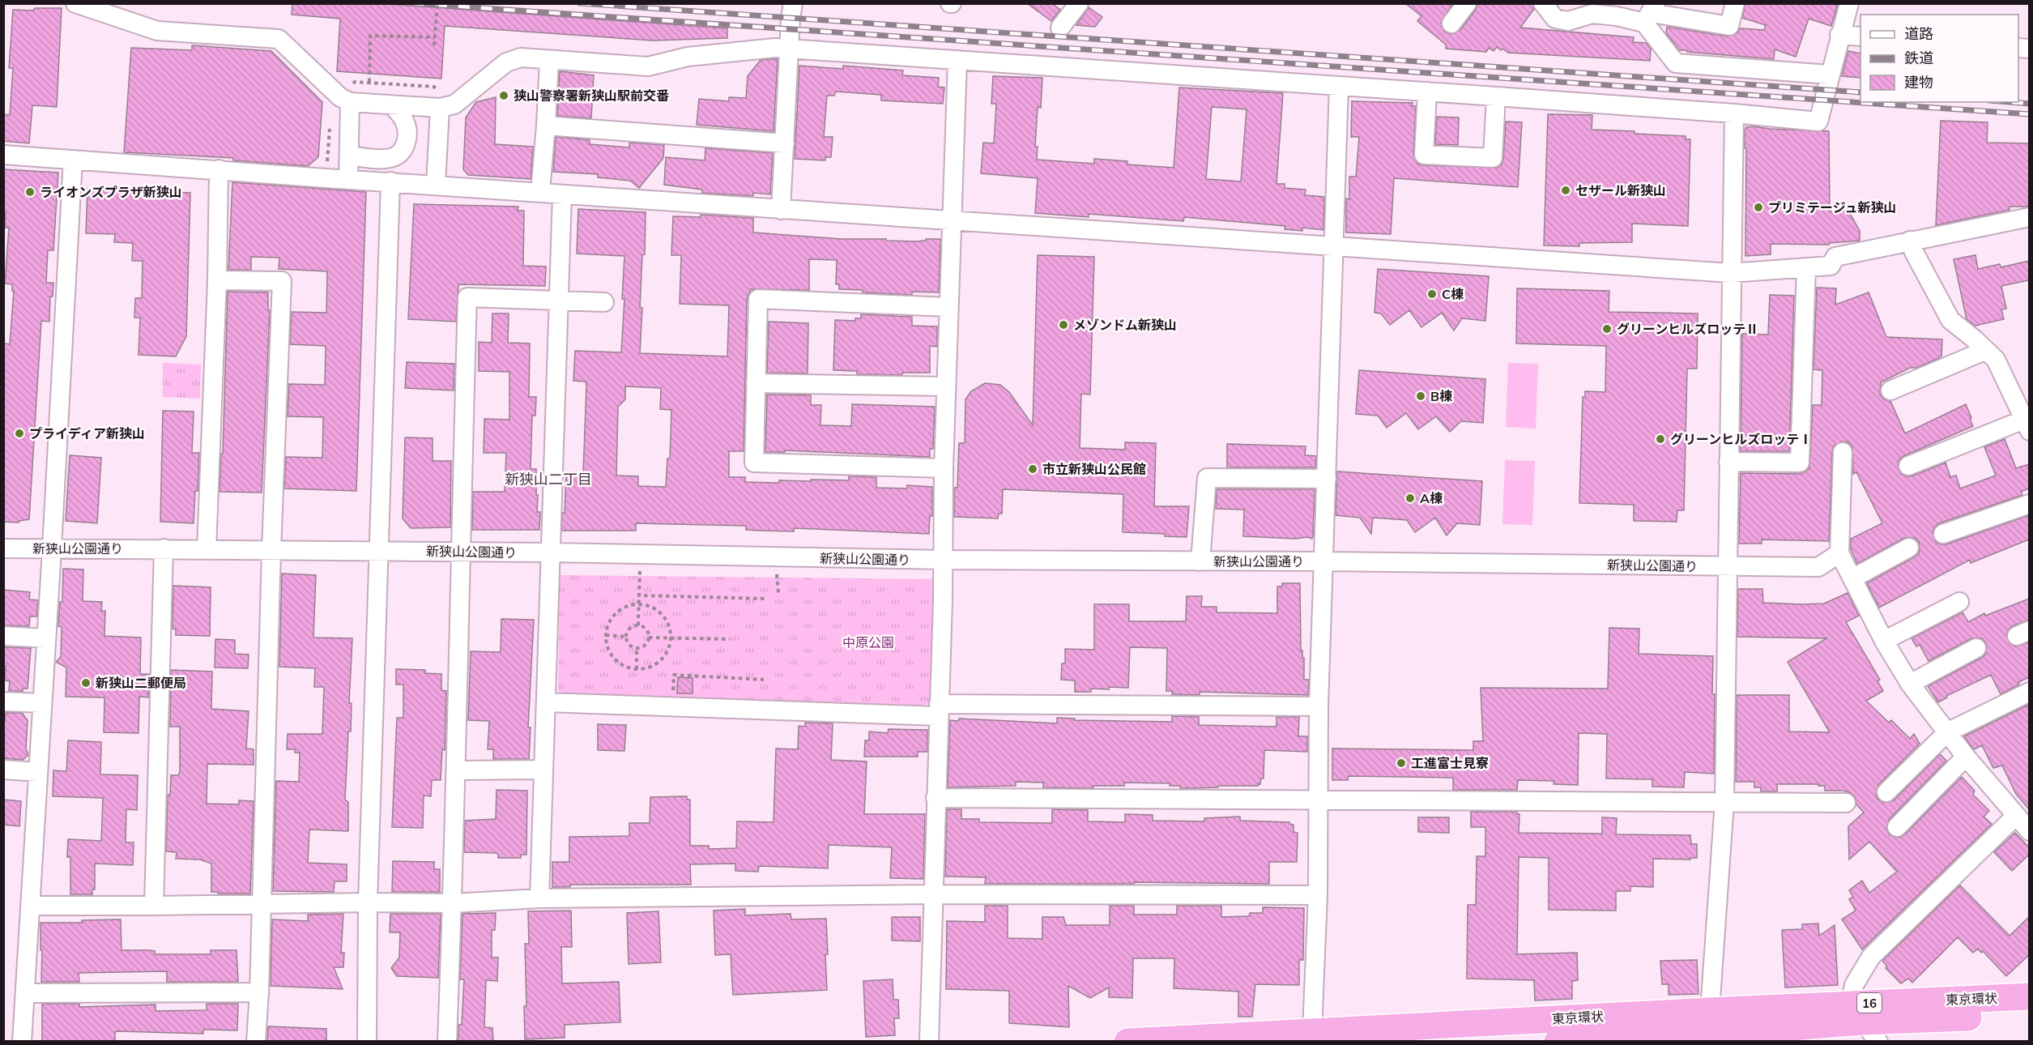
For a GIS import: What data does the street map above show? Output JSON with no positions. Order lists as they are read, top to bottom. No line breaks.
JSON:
{"streets":{"highway":["東京環状","16"],"street":["新狭山公園通り"]},"districts":["新狭山二丁目"],"parks":["中原公園"],"places":["狭山警察署新狭山駅前交番","セザール新狭山","ライオンズプラザ新狭山","プリミテージュ新狭山","C棟","メゾンドム新狭山","グリーンヒルズロッテⅡ","B棟","プライディア新狭山","グリーンヒルズロッテⅠ","市立新狭山公民館","A棟","新狭山二郵便局","工進富士見寮"],"legend":["道路","鉄道","建物"]}
